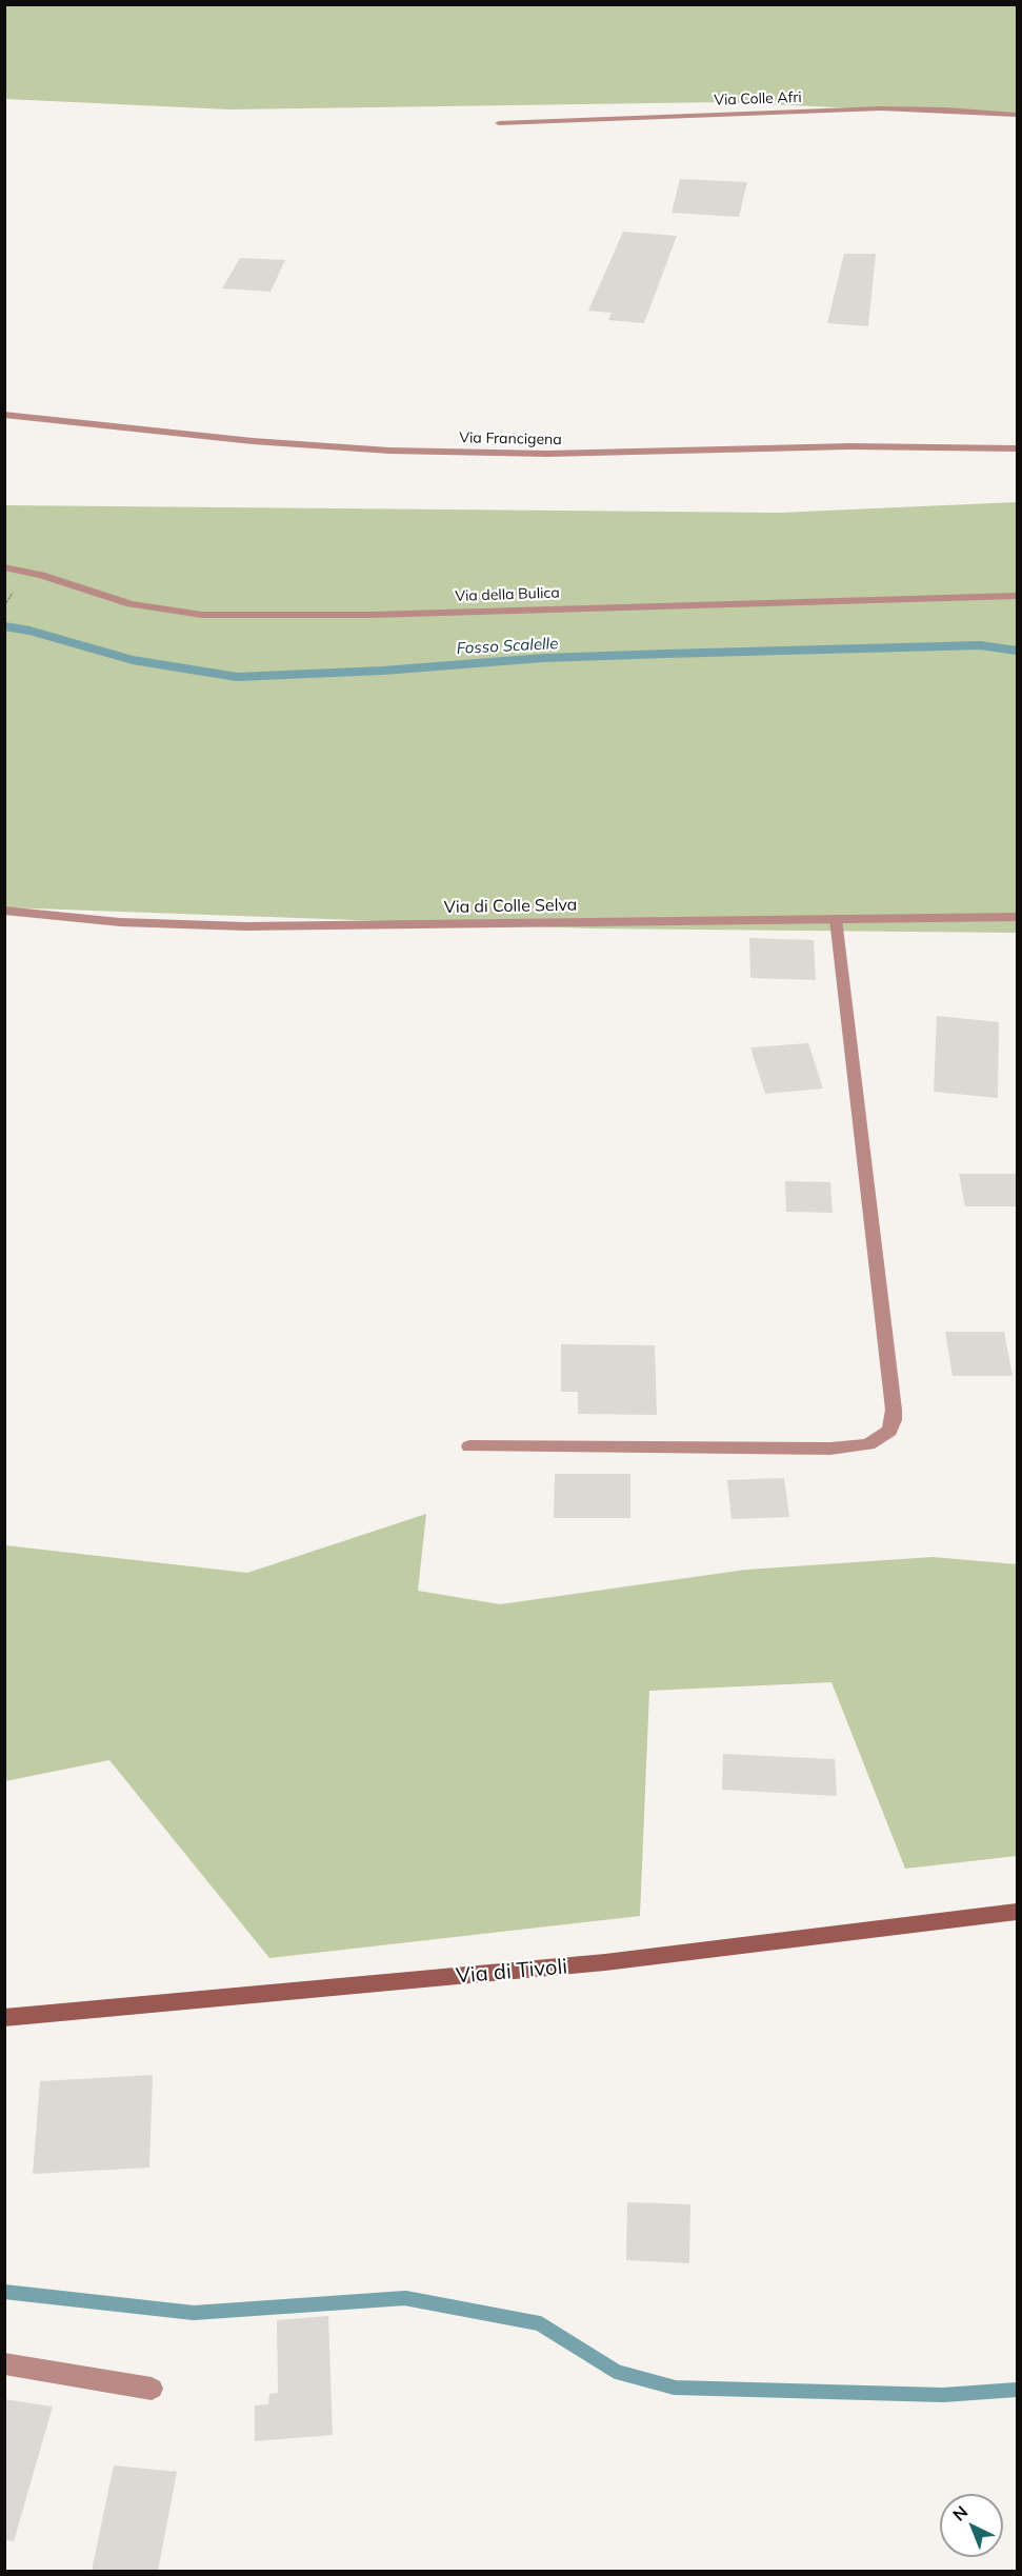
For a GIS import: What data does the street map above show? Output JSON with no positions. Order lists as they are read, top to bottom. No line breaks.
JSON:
{"streets":{"main road":["Via di Tivoli"],"street":["Via Colle Afri","Via Francigena","Via della Bulica","Via di Colle Selva"]},"water":["Fosso Scalelle"],"north":"top left"}
